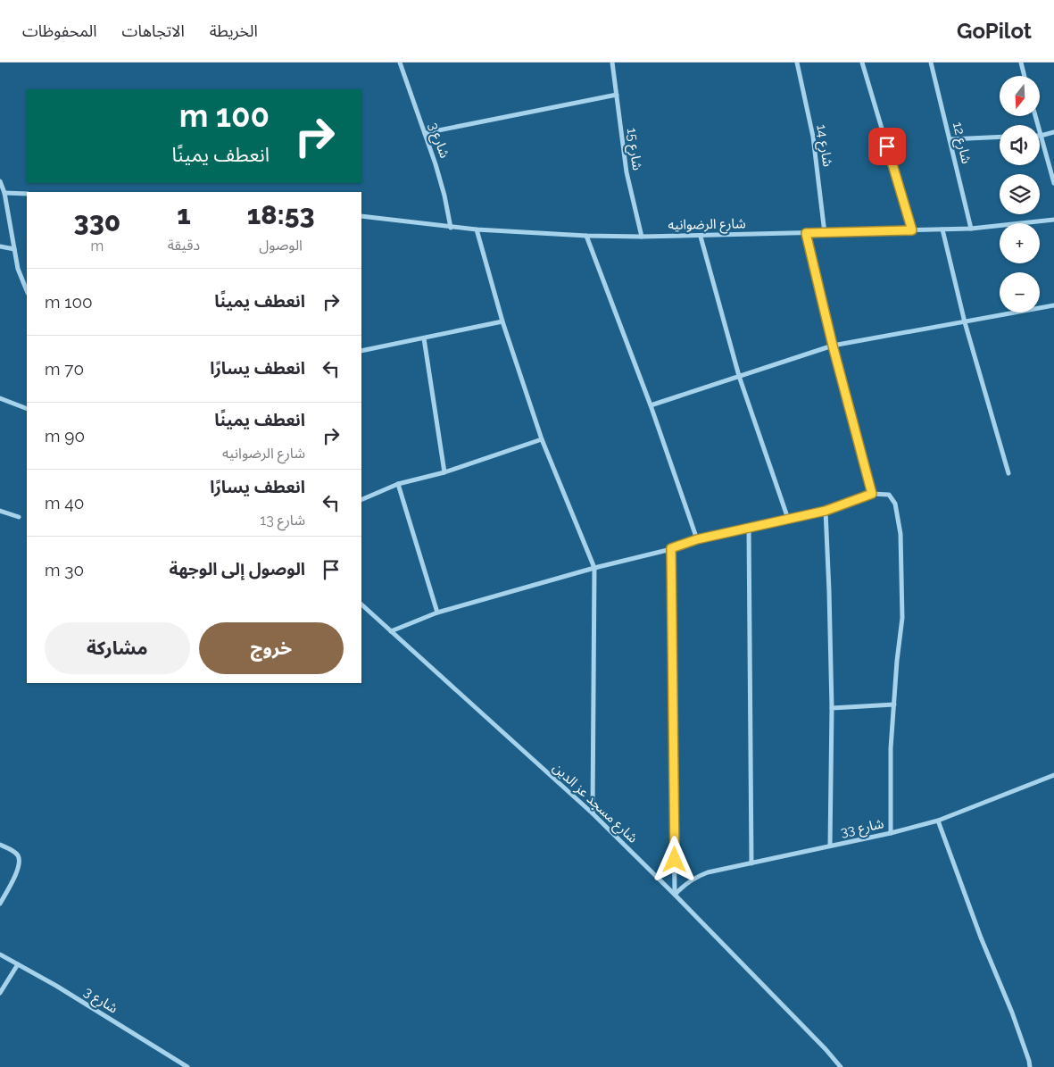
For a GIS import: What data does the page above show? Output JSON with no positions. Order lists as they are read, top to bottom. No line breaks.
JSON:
{"streets":{"street":["شارع 3","شارع 12","شارع 14","شارع 15","شارع الرضوانيه","شارع مسجد عز الدين","شارع 33"]},"crossings":[["شارع 3","شارع الرضوانيه"],["شارع 12","شارع الرضوانيه"],["شارع 14","شارع الرضوانيه"],["شارع 15","شارع الرضوانيه"],["شارع مسجد عز الدين","شارع 33"]],"north":"bottom","page":{"header":"GoPilot","nav":["الخريطة","الاتجاهات","المحفوظات"],"map_buttons":["+","−"],"turn":["100 m","انعطف يمينًا"],"eta":["18:53","الوصول","1","دقيقة","330","m"],"list":[{"name":"انعطف يمينًا","value":"100 m"},{"name":"انعطف يسارًا","value":"70 m"},{"name":"انعطف يمينًا","note":"شارع الرضوانيه","value":"90 m"},{"name":"انعطف يسارًا","note":"شارع 13","value":"40 m"},{"name":"الوصول إلى الوجهة","value":"30 m"}],"buttons":["خروج","مشاركة"]}}
